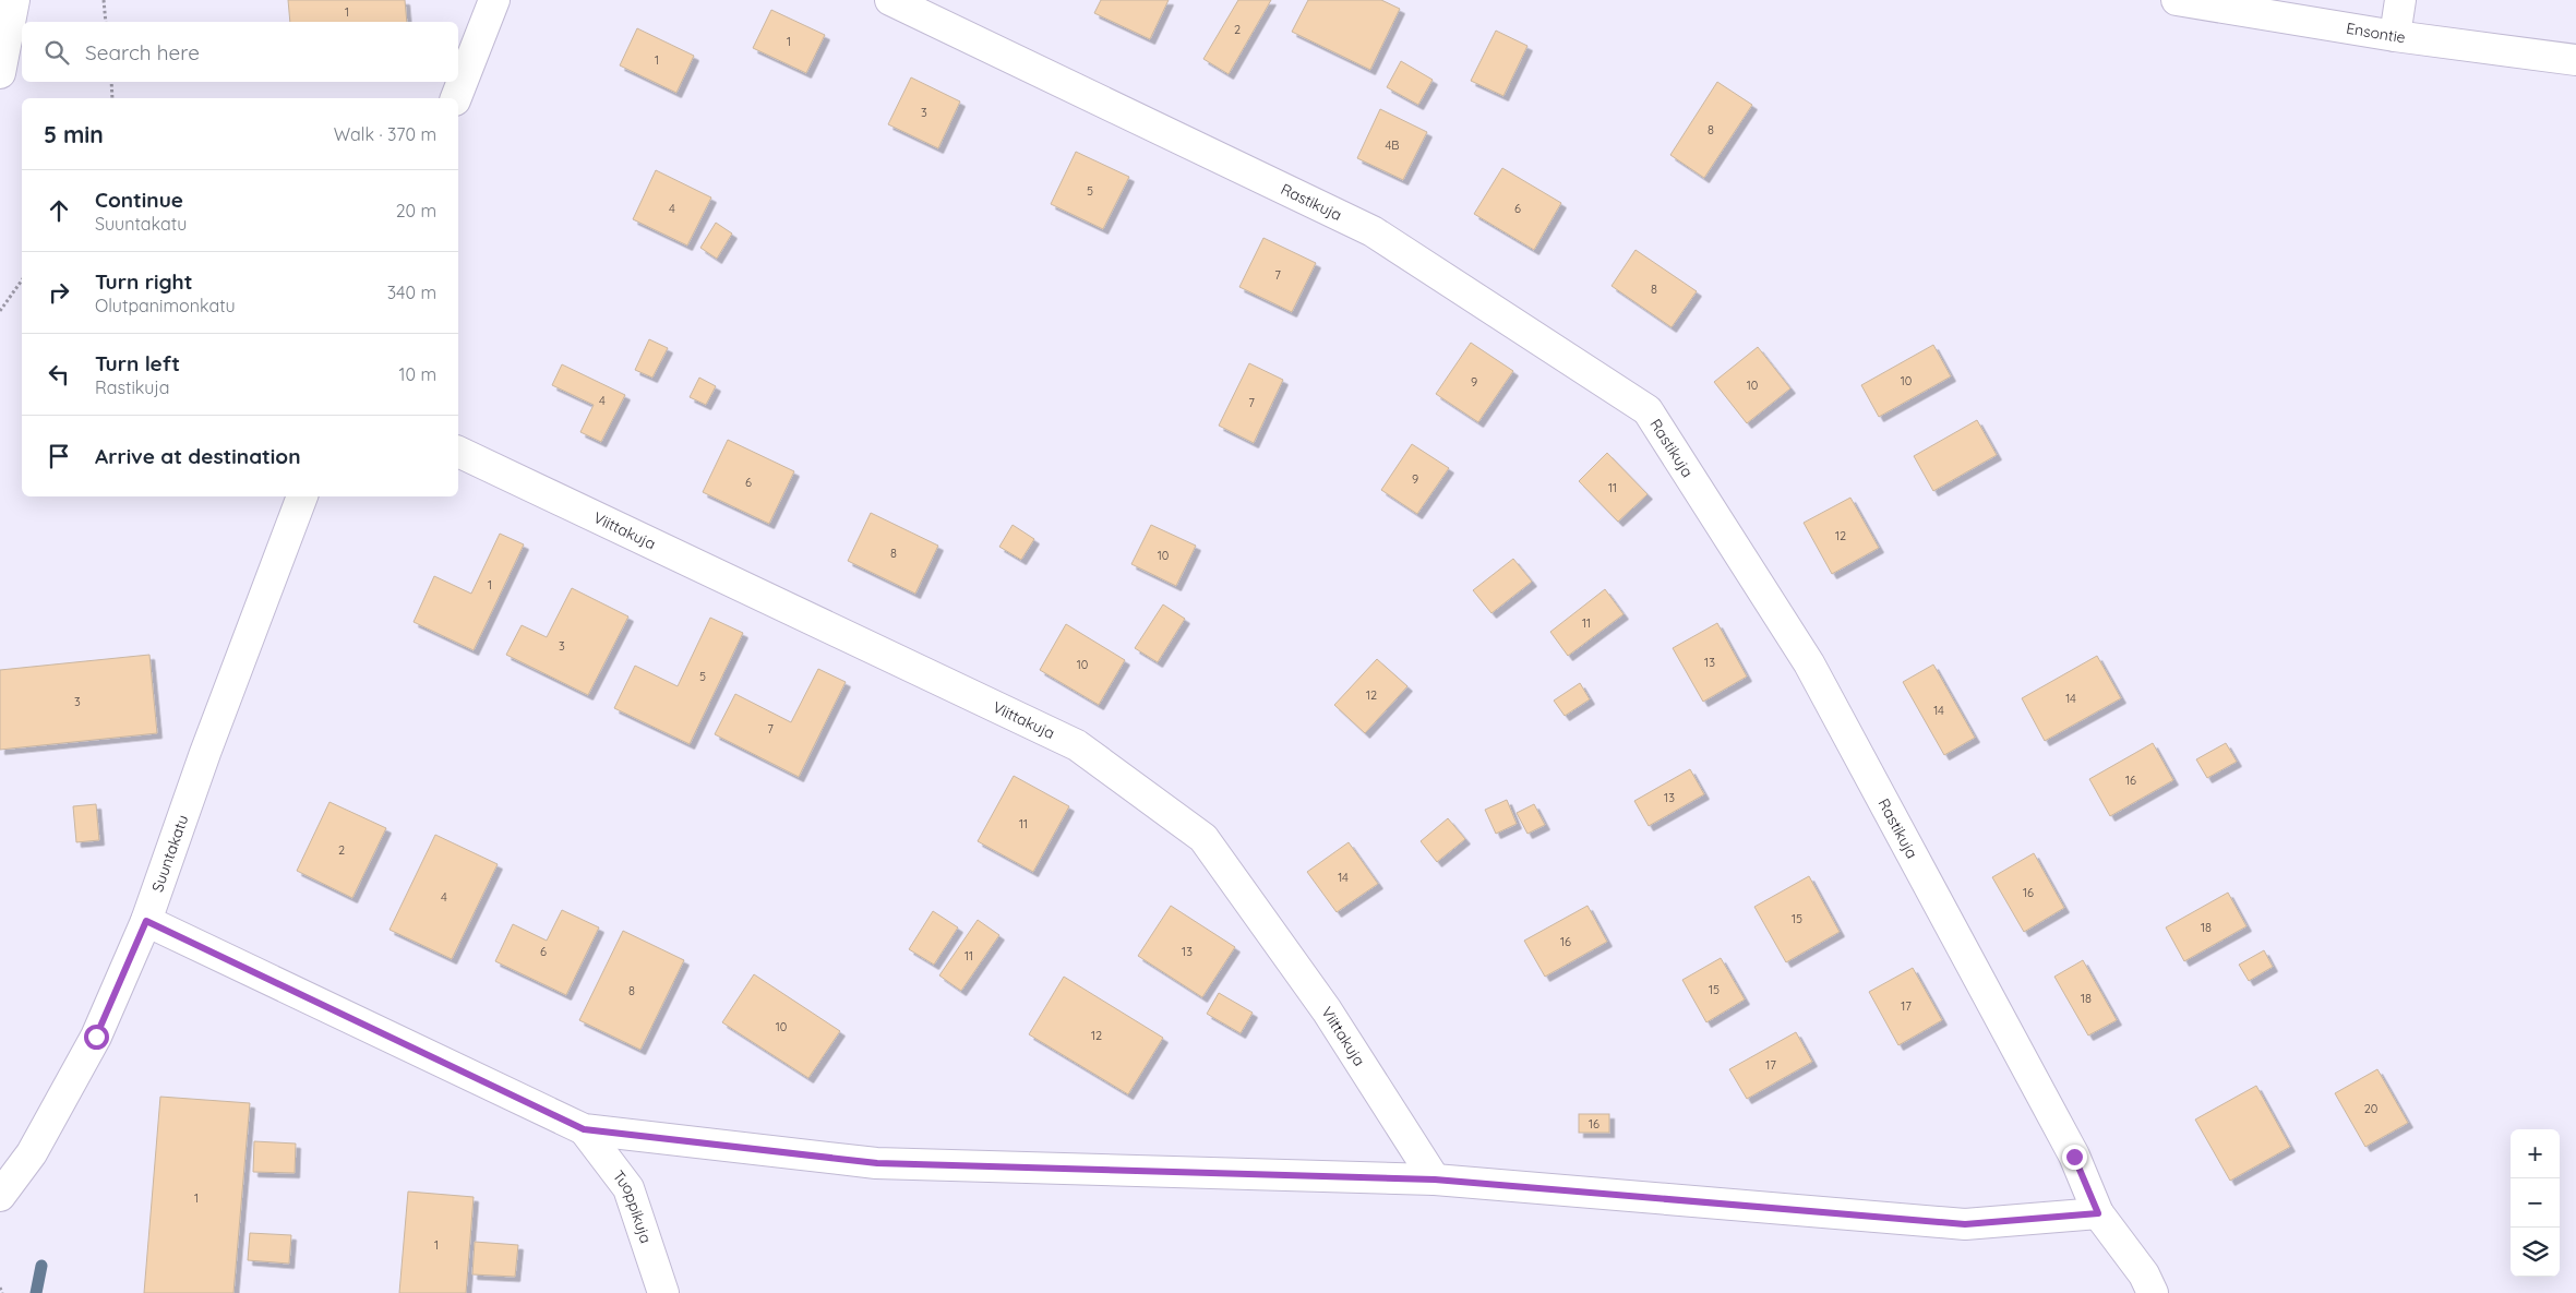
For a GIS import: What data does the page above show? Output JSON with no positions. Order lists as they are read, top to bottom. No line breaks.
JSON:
{"streets":{"street":["Ensontie","Rastikuja","Viittakuja","Suuntakatu","Tuoppikuja"]},"house_numbers":["1","2","1","1","3","8","4B","5","4","6","7","8","10","9","10","4","7","9","6","11","12","8","10","1","11","3","13","10","5","12","14","3","14","7","16","13","11","2","14","16","4","15","18","16","6","13","11","15","8","18","17","10","12","17","20","16","1","1"],"page":{"search":"Search here","heading":["5 min","Walk · 370 m"],"list":[["Continue","Suuntakatu","20 m"],["Turn right","Olutpanimonkatu","340 m"],["Turn left","Rastikuja","10 m"],"Arrive at destination"],"map_buttons":["+","−"]}}
